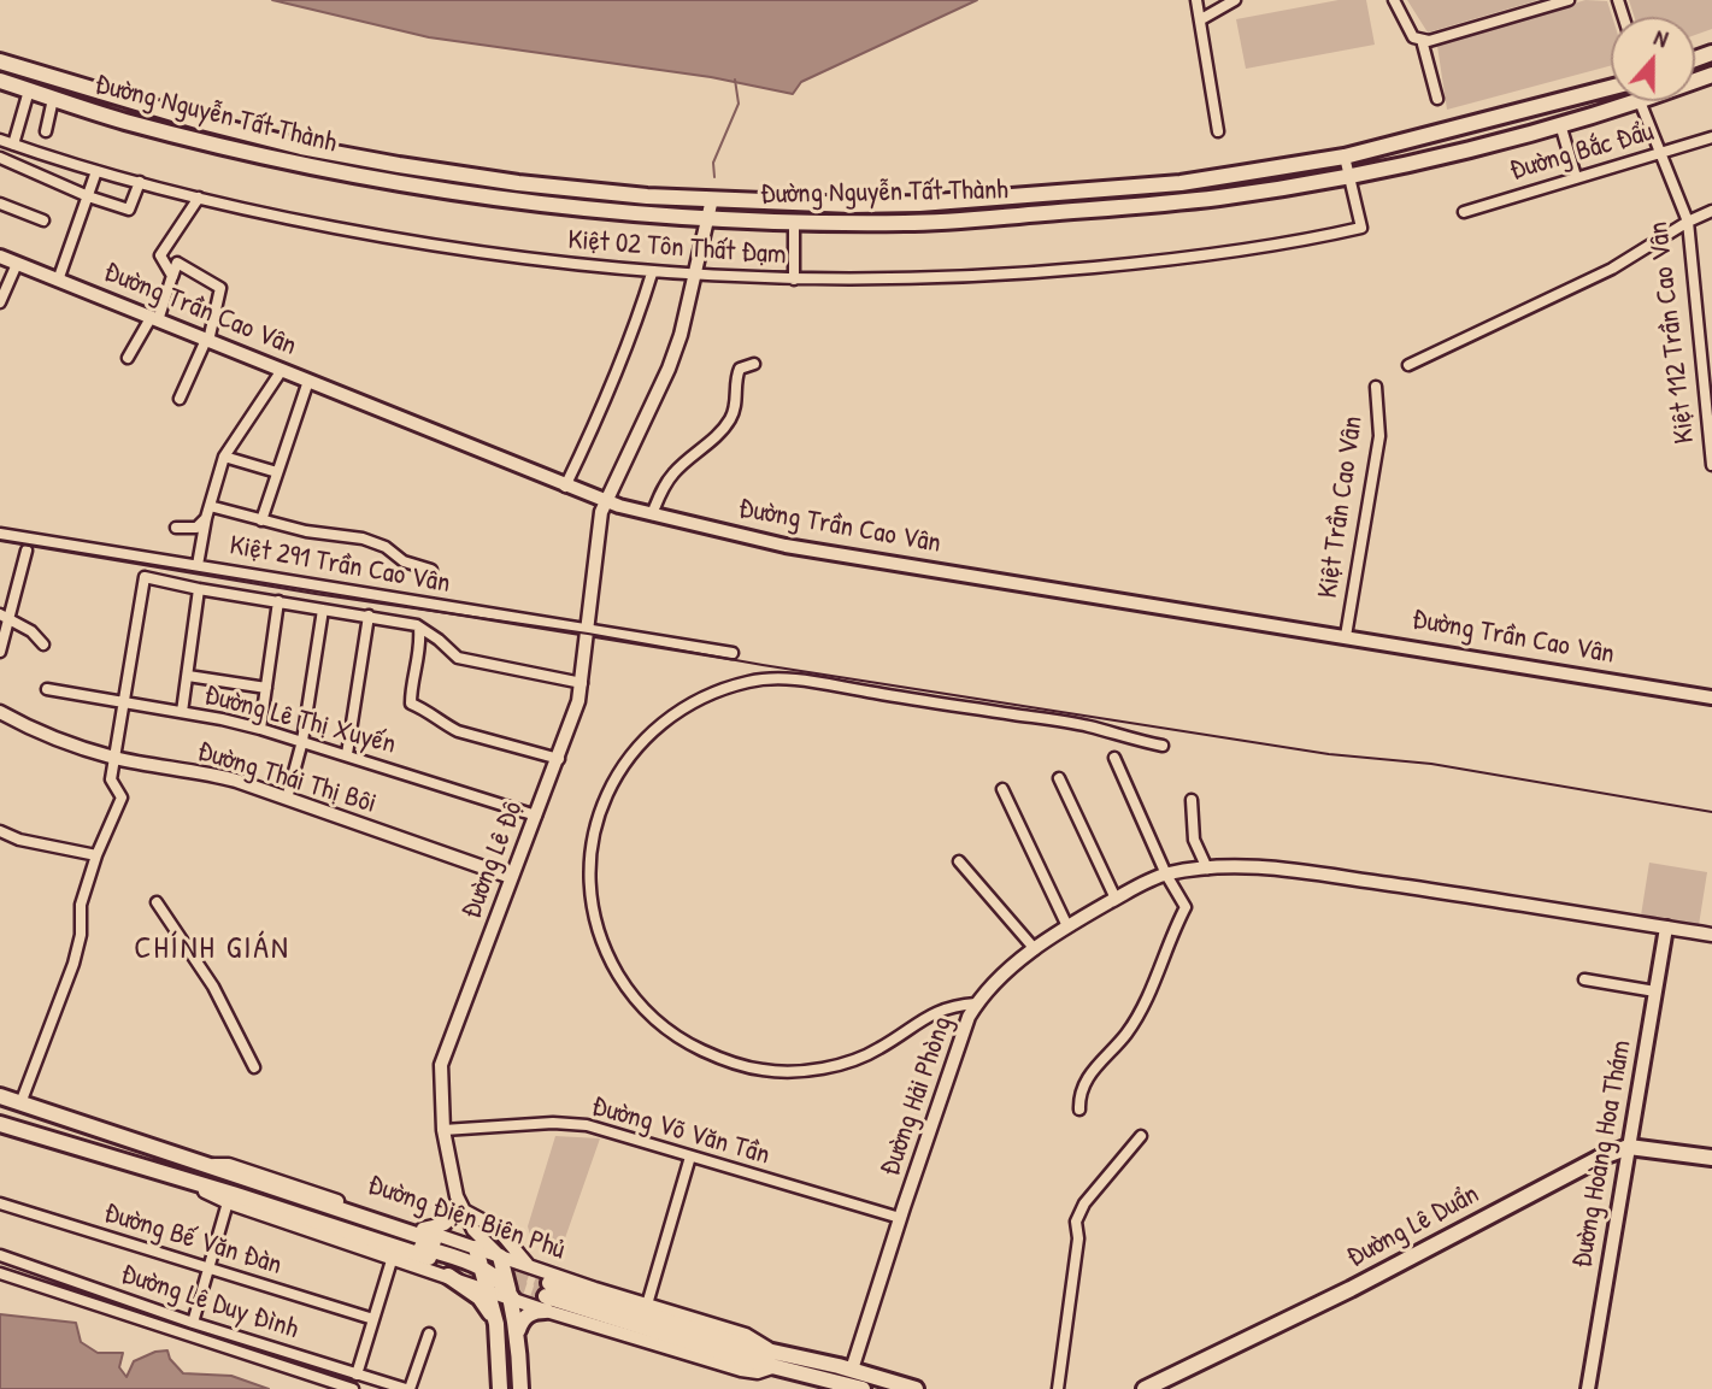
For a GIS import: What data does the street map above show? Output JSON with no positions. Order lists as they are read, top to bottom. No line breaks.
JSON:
{"streets":{"main road":["Đường Nguyễn Tất Thành","Đường Trần Cao Vân","Đường Hoàng Hoa Thám","Đường Điện Biên Phủ","Đường Lê Duẩn"],"street":["Đường Bắc Đẩu","Kiệt 02 Tôn Thất Đạm","Kiệt 112 Trần Cao Vân","Kiệt Trần Cao Vân","Kiệt 291 Trần Cao Vân","Đường Lê Thị Xuyến","Đường Thái Thị Bôi","Đường Lê Độ","Đường Hải Phòng","Đường Võ Văn Tần","Đường Bế Văn Đàn","Đường Lê Duy Đình"]},"crossings":[["Đường Nguyễn Tất Thành","Kiệt 02 Tôn Thất Đạm"],["Đường Nguyễn Tất Thành","Kiệt 112 Trần Cao Vân"],["Đường Nguyễn Tất Thành","Đường Lê Độ"],["Đường Bắc Đẩu","Kiệt 112 Trần Cao Vân"],["Kiệt 02 Tôn Thất Đạm","Đường Lê Độ"],["Đường Trần Cao Vân","Kiệt Trần Cao Vân"],["Đường Trần Cao Vân","Kiệt 291 Trần Cao Vân"],["Đường Trần Cao Vân","Đường Lê Độ"],["Kiệt 291 Trần Cao Vân","Đường Lê Độ"],["Đường Lê Thị Xuyến","Đường Lê Độ"],["Đường Thái Thị Bôi","Đường Lê Độ"],["Đường Lê Độ","Đường Võ Văn Tần"],["Đường Lê Độ","Đường Điện Biên Phủ"],["Đường Hải Phòng","Đường Võ Văn Tần"],["Đường Hải Phòng","Đường Hoàng Hoa Thám"],["Đường Hải Phòng","Đường Điện Biên Phủ"],["Đường Hoàng Hoa Thám","Đường Lê Duẩn"]],"districts":["CHÍNH GIÁN"],"north":"top"}
